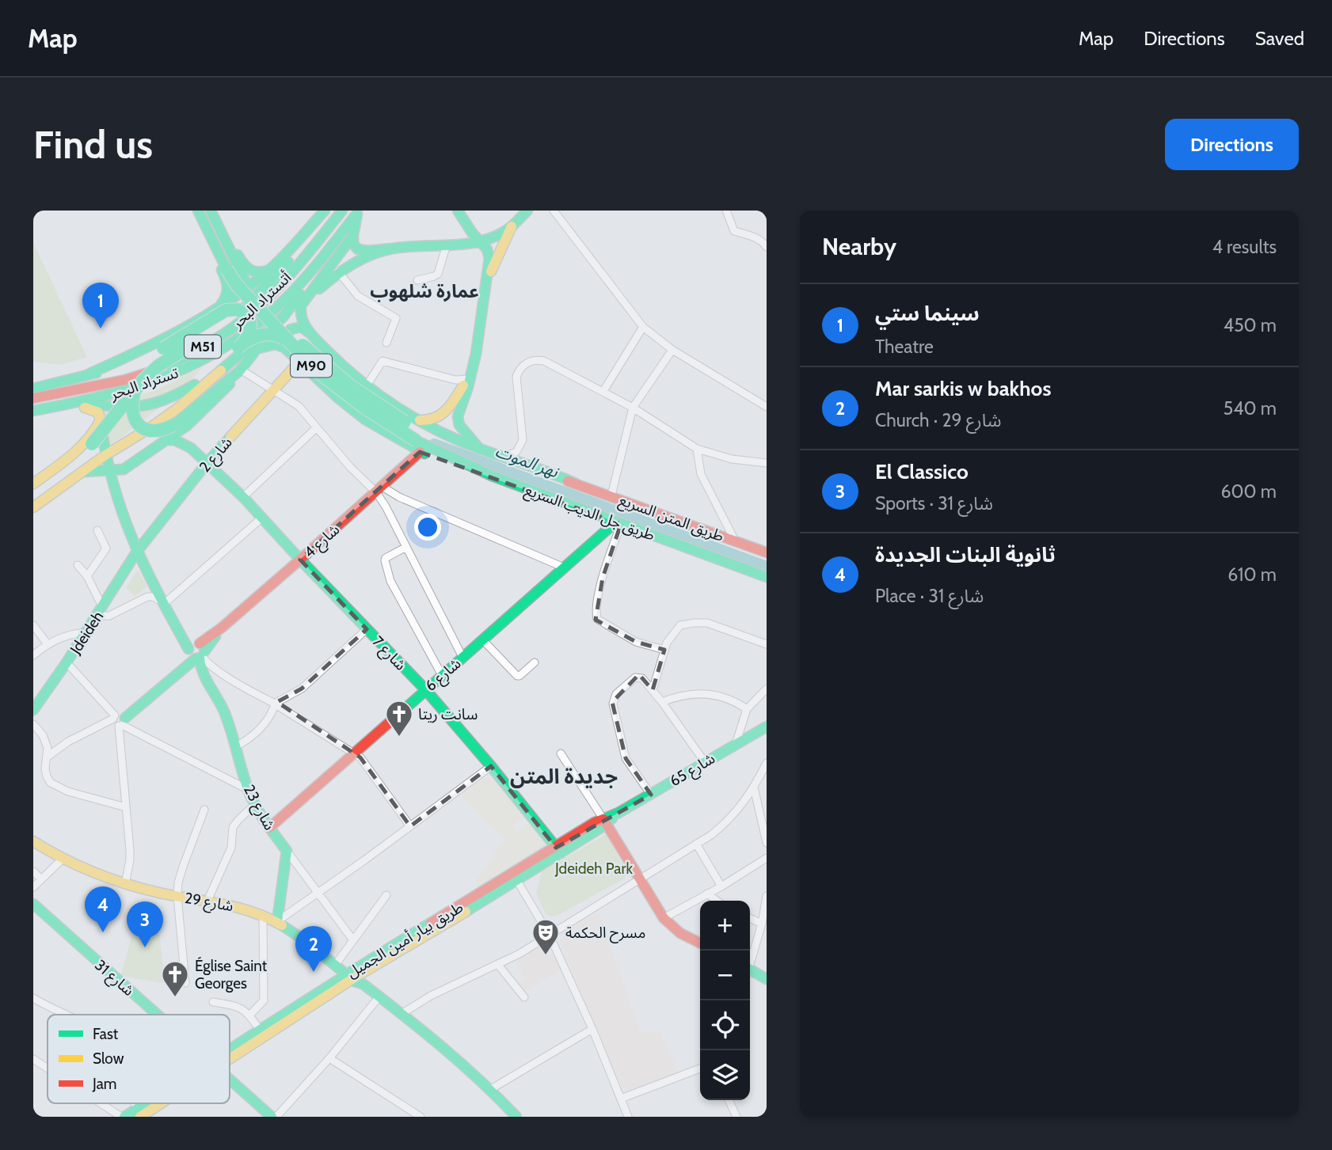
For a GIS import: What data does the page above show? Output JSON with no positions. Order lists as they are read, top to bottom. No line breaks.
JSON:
{"streets":{"main road":["أتستراد البحر","M51","M90","تستراد البحر","شارع 2","طريق جل الديب السريع","طريق المتن السريع","شارع 4","Jdeideh","شارع 7","شارع 6","شارع 65","شارع 23","شارع 29","طريق بيار أمين الجميل","شارع 31"]},"crossings":[["أتستراد البحر","تستراد البحر"],["M90","طريق جل الديب السريع"],["M90","شارع 4"],["شارع 2","Jdeideh"],["شارع 2","شارع 7"],["شارع 2","شارع 23"],["طريق جل الديب السريع","طريق المتن السريع"],["طريق جل الديب السريع","شارع 4"],["طريق جل الديب السريع","شارع 6"],["شارع 4","شارع 7"],["شارع 4","شارع 23"],["Jdeideh","شارع 23"],["شارع 7","شارع 6"],["شارع 7","طريق بيار أمين الجميل"],["شارع 6","شارع 23"],["شارع 65","طريق بيار أمين الجميل"],["شارع 29","طريق بيار أمين الجميل"]],"districts":["عمارة شلهوب","جديدة المتن"],"water":["نهر الموت"],"parks":["Jdeideh Park"],"places":{"church":["سانت ريتا","Église Saint Georges"],"theatre":["مسرح الحكمة"]},"legend":["Fast","Slow","Jam"],"page":{"header":"Map","nav":["Map","Directions","Saved"],"buttons":"Directions","title":"Find us","heading":["Nearby","4 results"],"pins":["1","4","3","2"],"list":[{"mark":"1","name":"سينما ستي","note":"Theatre","value":"450 m"},{"mark":"2","name":"Mar sarkis w bakhos","note":"Church · شارع 29","value":"540 m"},{"mark":"3","name":"El Classico","note":"Sports · شارع 31","value":"600 m"},{"mark":"4","name":"ثانوية البنات الجديدة","note":"Place · شارع 31","value":"610 m"}],"map_buttons":["+","−"]}}
